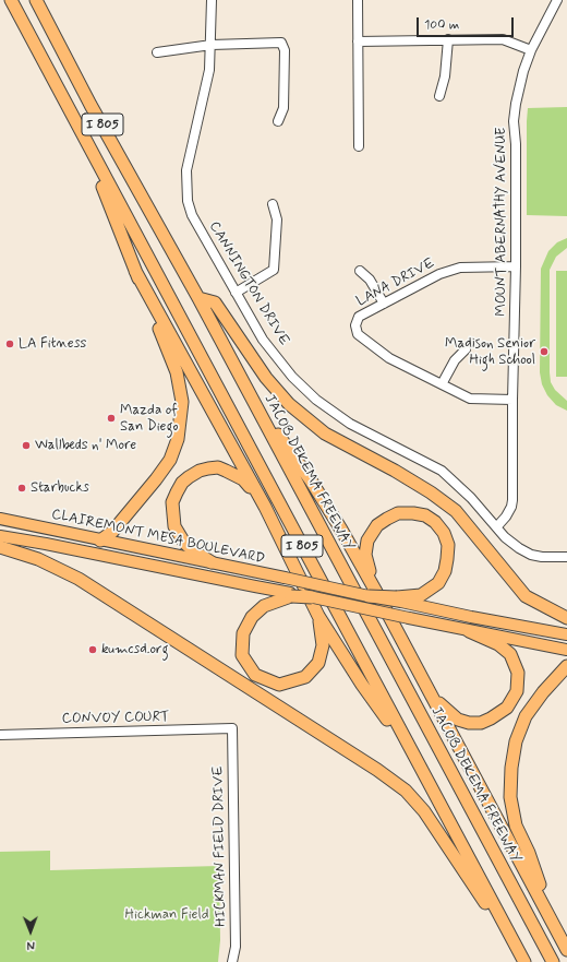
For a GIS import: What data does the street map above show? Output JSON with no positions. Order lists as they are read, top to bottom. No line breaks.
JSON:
{"streets":{"highway":["I 805","JACOB DEKEMA FREEWAY"],"main road":["CLAIREMONT MESA BOULEVARD"],"street":["MOUNT ABERNATHY AVENUE","LANA DRIVE","CANNINGTON DRIVE","CONVOY COURT","HICKMAN FIELD DRIVE"]},"crossings":[["MOUNT ABERNATHY AVENUE","LANA DRIVE"],["MOUNT ABERNATHY AVENUE","CANNINGTON DRIVE"],["CONVOY COURT","HICKMAN FIELD DRIVE"]],"parks":["Hickman Field"],"places":["LA Fitness","Madison Senior High School","Mazda of San Diego","Wallbeds n' More","Starbucks","kumcsd.org"],"scale_bar":"100 m","north":"bottom"}
